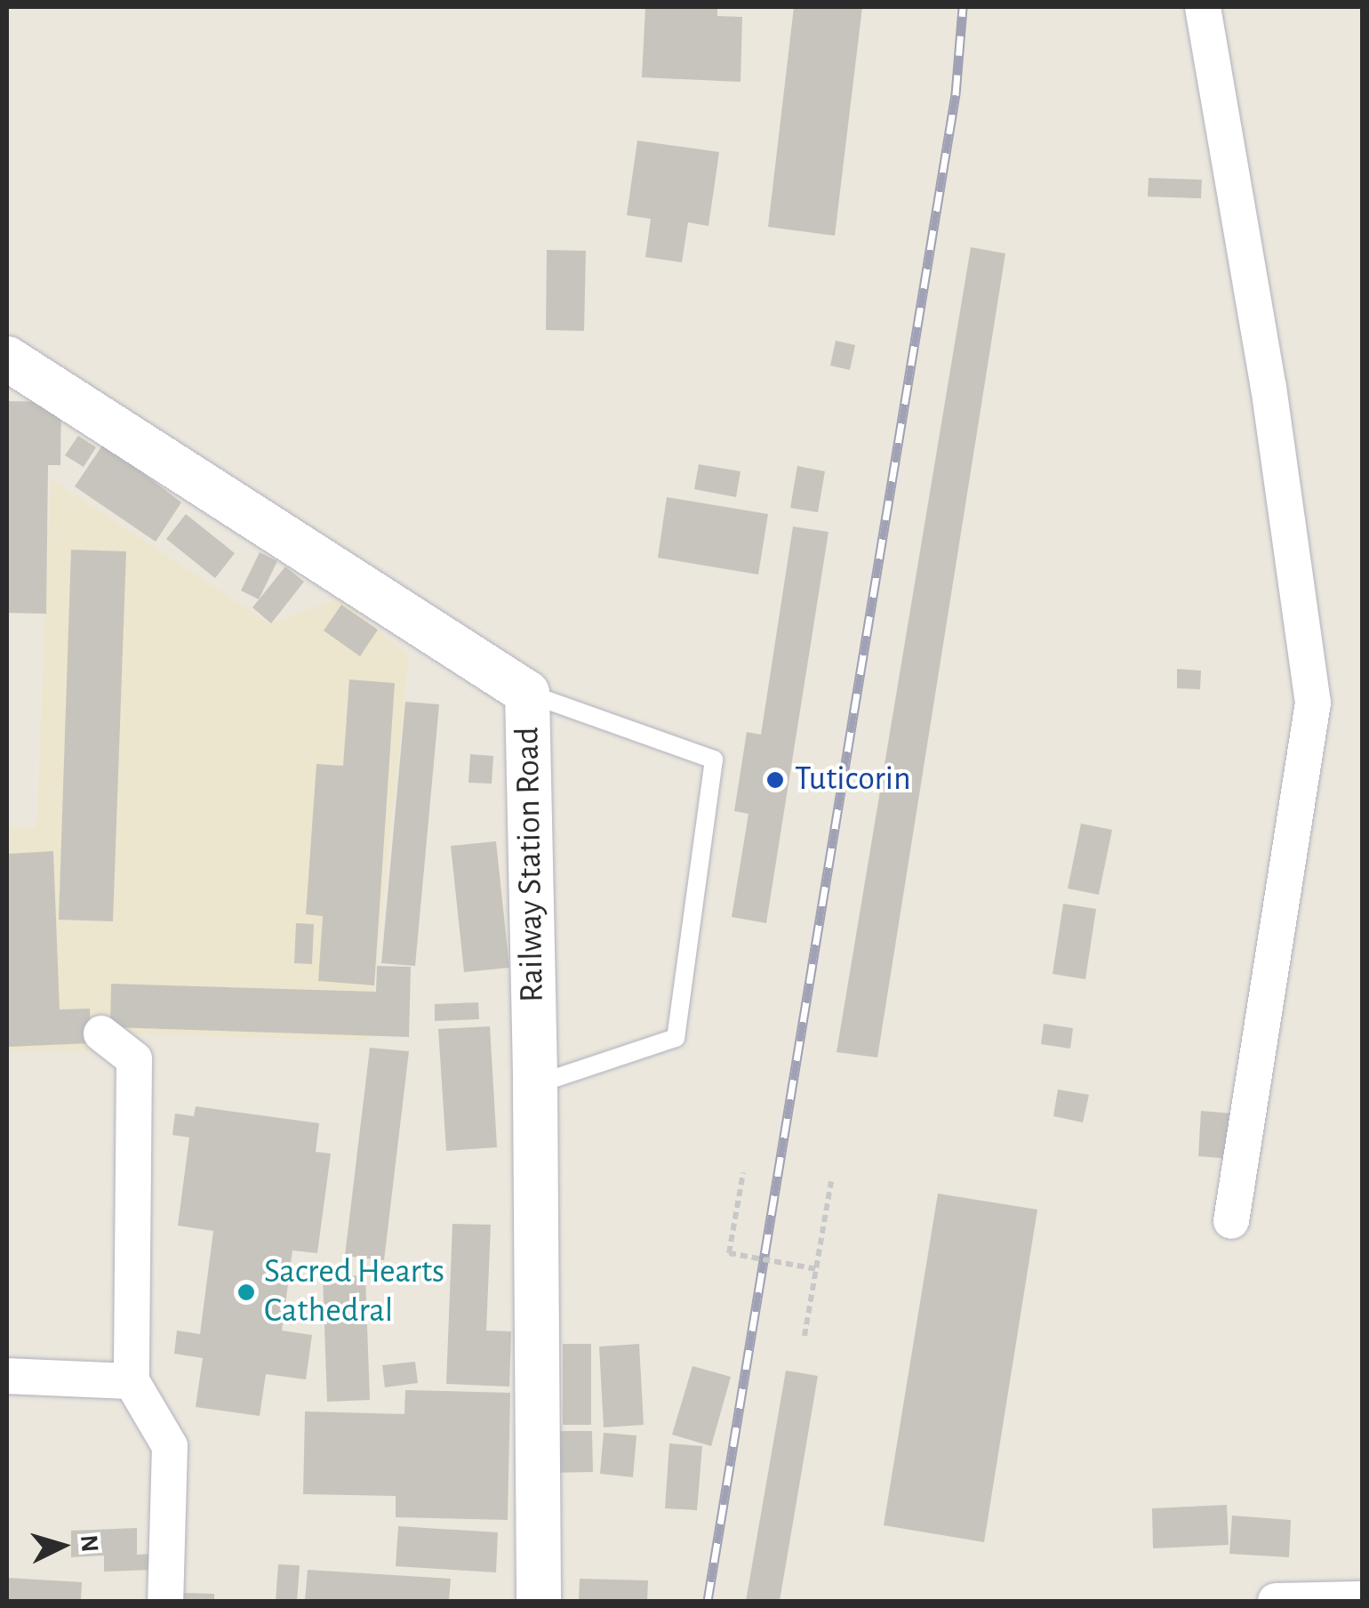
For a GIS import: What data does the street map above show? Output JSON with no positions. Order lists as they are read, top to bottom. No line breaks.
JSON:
{"streets":{"street":["Railway Station Road"]},"places":["Tuticorin","Sacred Hearts Cathedral"],"north":"right"}
